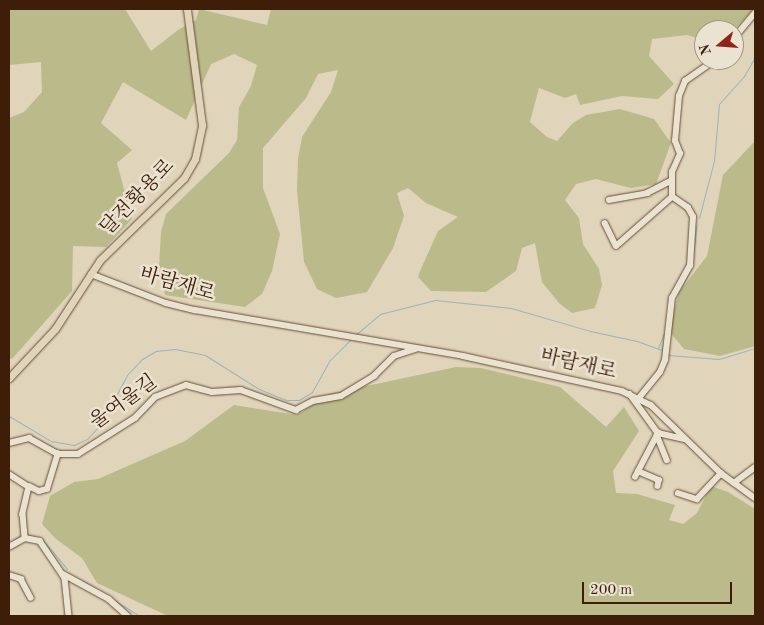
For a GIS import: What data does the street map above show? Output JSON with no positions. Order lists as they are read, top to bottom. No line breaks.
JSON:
{"streets":{"main road":["달전황용로"],"street":["바람재로","울여울길"]},"crossings":[["달전황용로","바람재로"],["바람재로","울여울길"]],"scale_bar":"200 m","north":"left"}
